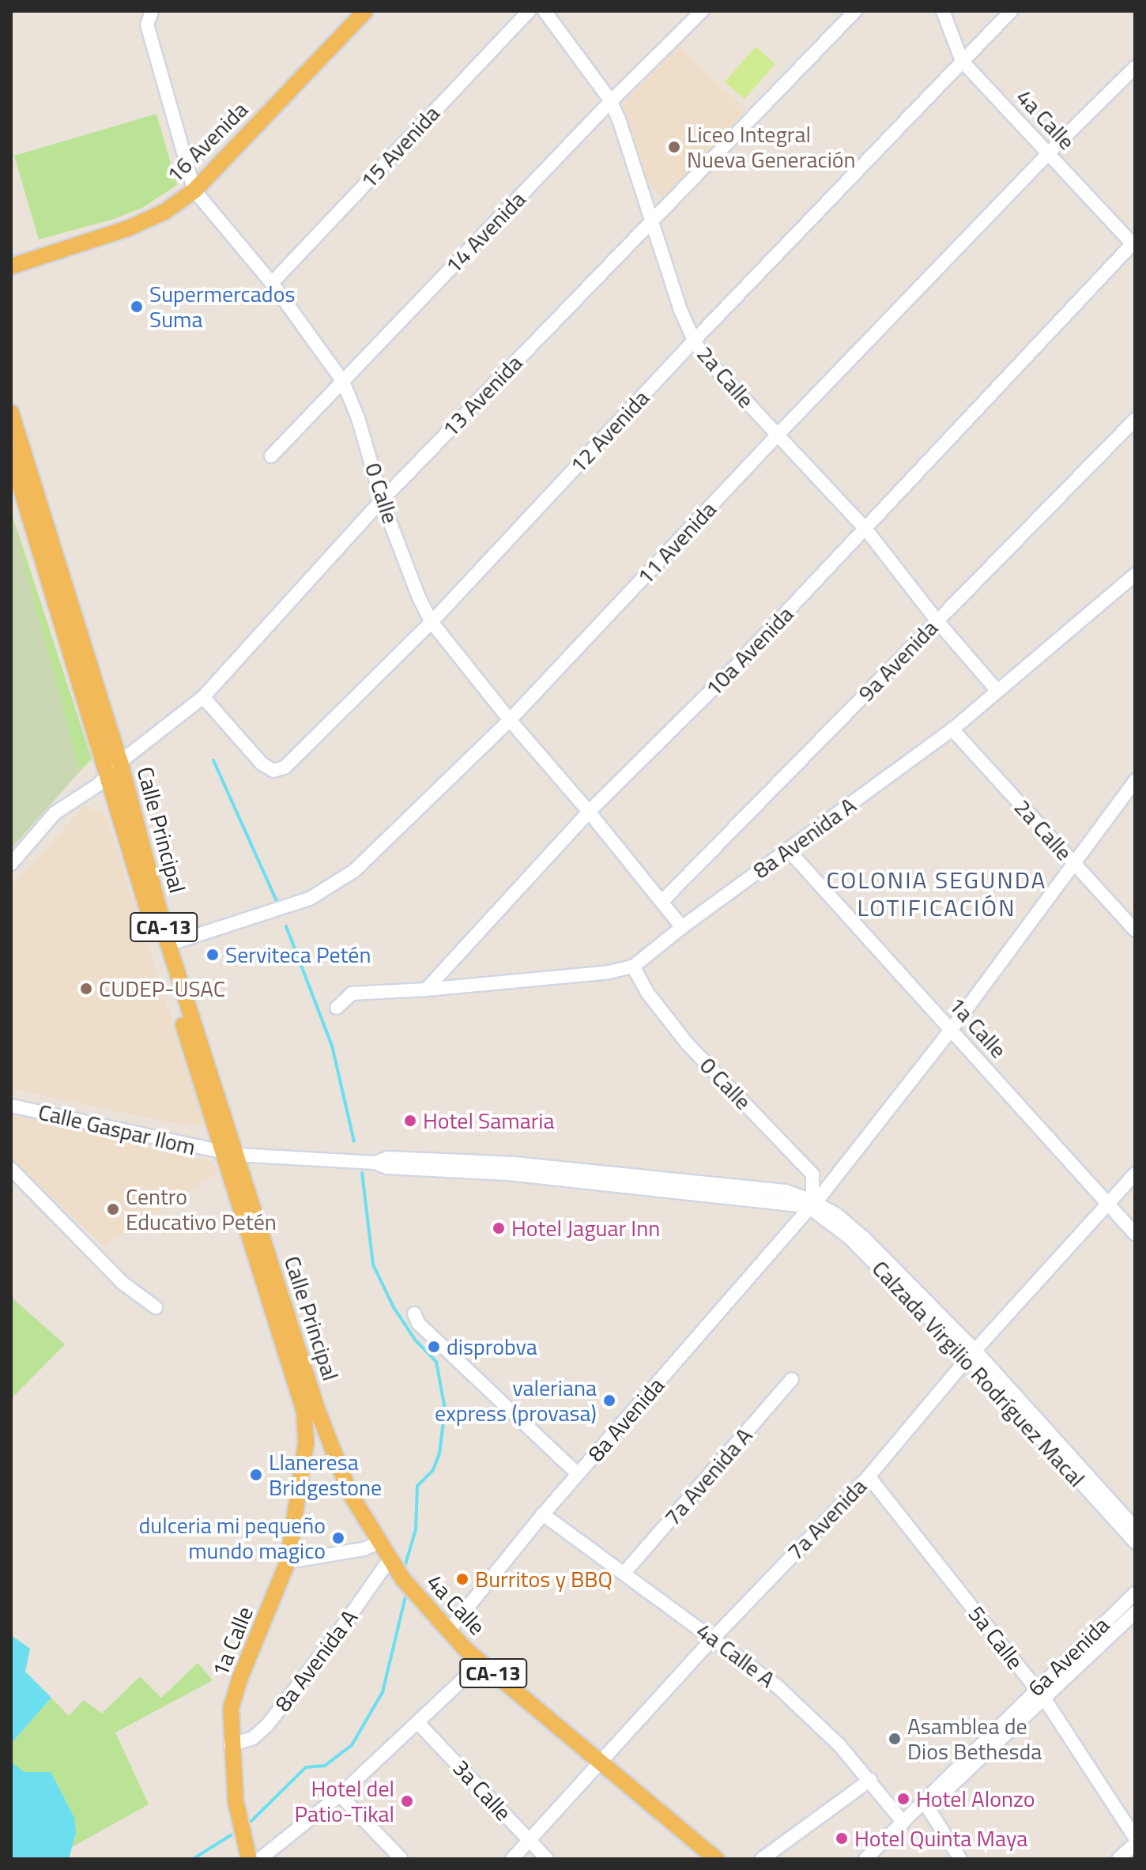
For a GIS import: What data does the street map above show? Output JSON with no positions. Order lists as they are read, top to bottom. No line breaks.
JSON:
{"streets":{"main road":["4a Calle","16 Avenida","Calle Principal","CA-13","1a Calle"],"street":["15 Avenida","14 Avenida","2a Calle","13 Avenida","12 Avenida","0 Calle","11 Avenida","10a Avenida","9a Avenida","8a Avenida A","Calle Gaspar Ilom","Calzada Virgilio Rodríguez Macal","8a Avenida","7a Avenida A","7a Avenida","5a Calle","4a Calle A","6a Avenida","3a Calle"]},"crossings":[["4a Calle","12 Avenida"],["4a Calle","11 Avenida"],["4a Calle","10a Avenida"],["4a Calle","Calle Principal"],["4a Calle","8a Avenida A"],["4a Calle","8a Avenida"],["4a Calle","7a Avenida"],["16 Avenida","0 Calle"],["15 Avenida","0 Calle"],["14 Avenida","2a Calle"],["14 Avenida","0 Calle"],["2a Calle","13 Avenida"],["2a Calle","12 Avenida"],["2a Calle","11 Avenida"],["2a Calle","10a Avenida"],["2a Calle","9a Avenida"],["2a Calle","8a Avenida A"],["2a Calle","8a Avenida"],["13 Avenida","12 Avenida"],["13 Avenida","0 Calle"],["13 Avenida","Calle Principal"],["12 Avenida","0 Calle"],["0 Calle","11 Avenida"],["0 Calle","10a Avenida"],["0 Calle","9a Avenida"],["0 Calle","8a Avenida A"],["0 Calle","Calzada Virgilio Rodríguez Macal"],["0 Calle","8a Avenida"],["11 Avenida","Calle Principal"],["10a Avenida","8a Avenida A"],["Calle Principal","1a Calle"],["Calle Principal","Calle Gaspar Ilom"],["Calle Principal","Calzada Virgilio Rodríguez Macal"],["8a Avenida A","1a Calle"],["1a Calle","8a Avenida"],["1a Calle","7a Avenida"],["Calle Gaspar Ilom","Calzada Virgilio Rodríguez Macal"],["Calzada Virgilio Rodríguez Macal","8a Avenida"],["Calzada Virgilio Rodríguez Macal","7a Avenida"],["8a Avenida","4a Calle A"],["7a Avenida A","4a Calle A"],["7a Avenida","5a Calle"],["7a Avenida","4a Calle A"],["7a Avenida","3a Calle"],["5a Calle","6a Avenida"],["4a Calle A","6a Avenida"]],"districts":["COLONIA SEGUNDA LOTIFICACIÓN"],"places":["Liceo Integral Nueva Generación","Supermercados Suma","Serviteca Petén","CUDEP-USAC","Hotel Samaria","Centro Educativo Petén","Hotel Jaguar Inn","disprobva","valeriana express (provasa)","Llaneresa Bridgestone","dulceria mi pequeño mundo magico","Burritos y BBQ","Asamblea de Dios Bethesda","Hotel Alonzo","Hotel del Patio-Tikal","Hotel Quinta Maya"]}
